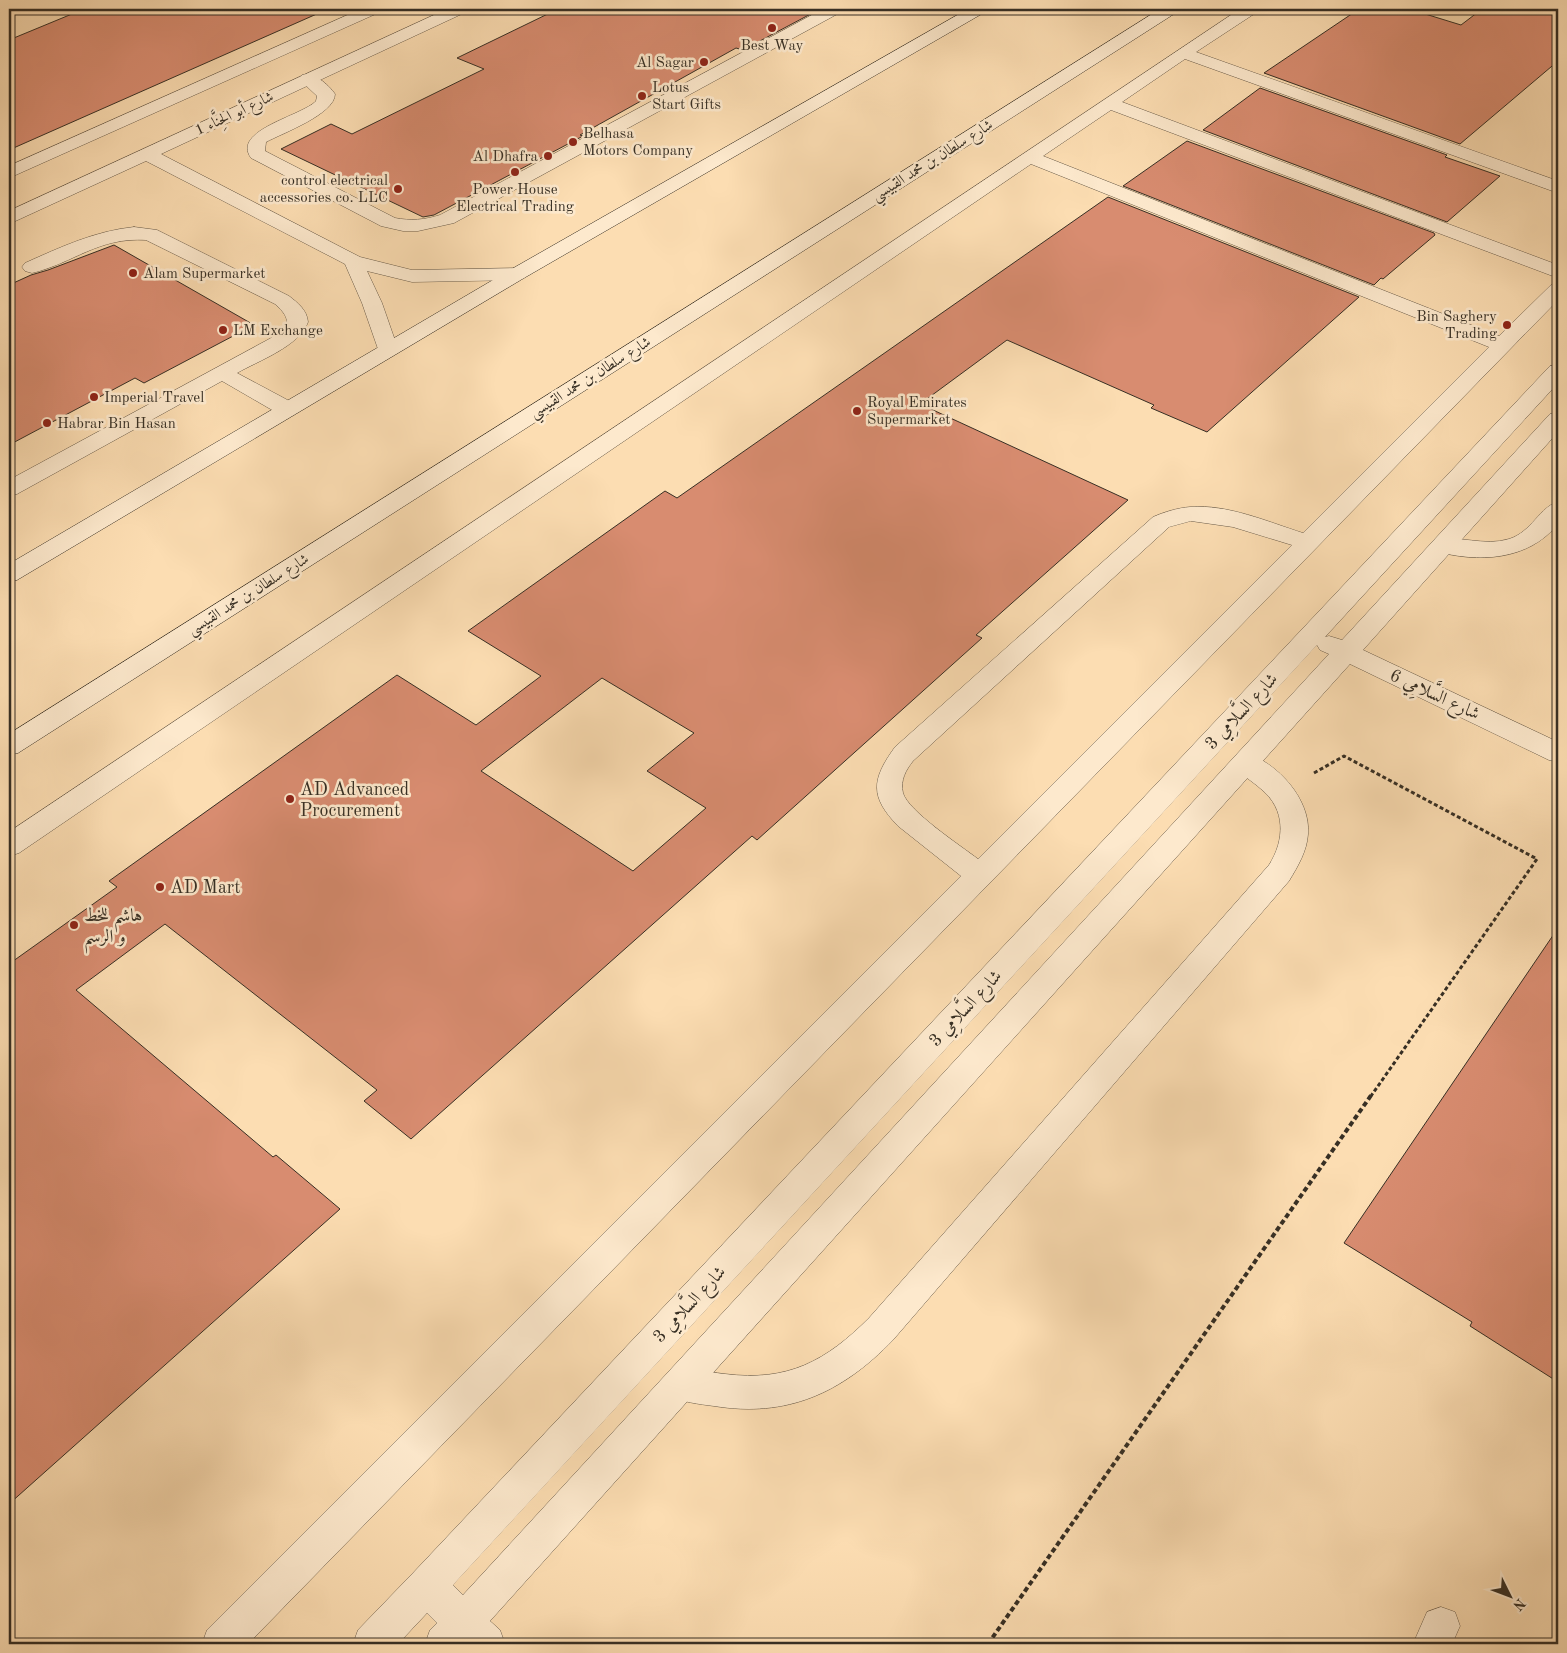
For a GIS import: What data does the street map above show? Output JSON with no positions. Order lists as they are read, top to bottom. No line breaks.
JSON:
{"streets":{"street":["شارع أبو الحِنَّاء 1","شارع سلطان بن محمد القبيسي","شارع السَّلامِي 6","شارع السَّلامِي 3"]},"crossings":[["شارع السَّلامِي 6","شارع السَّلامِي 3"]],"places":["Best Way","Al Sagar","Lotus Start Gifts","Belhasa Motors Company","Al Dhafra","Power House Electrical Trading","control electrical accessories co. LLC","Alam Supermarket","Bin Saghery Trading","LM Exchange","Imperial Travel","Royal Emirates Supermarket","Habrar Bin Hasan","AD Advanced Procurement","AD Mart","هاشم للخط و الرسم"],"north":"bottom right"}
